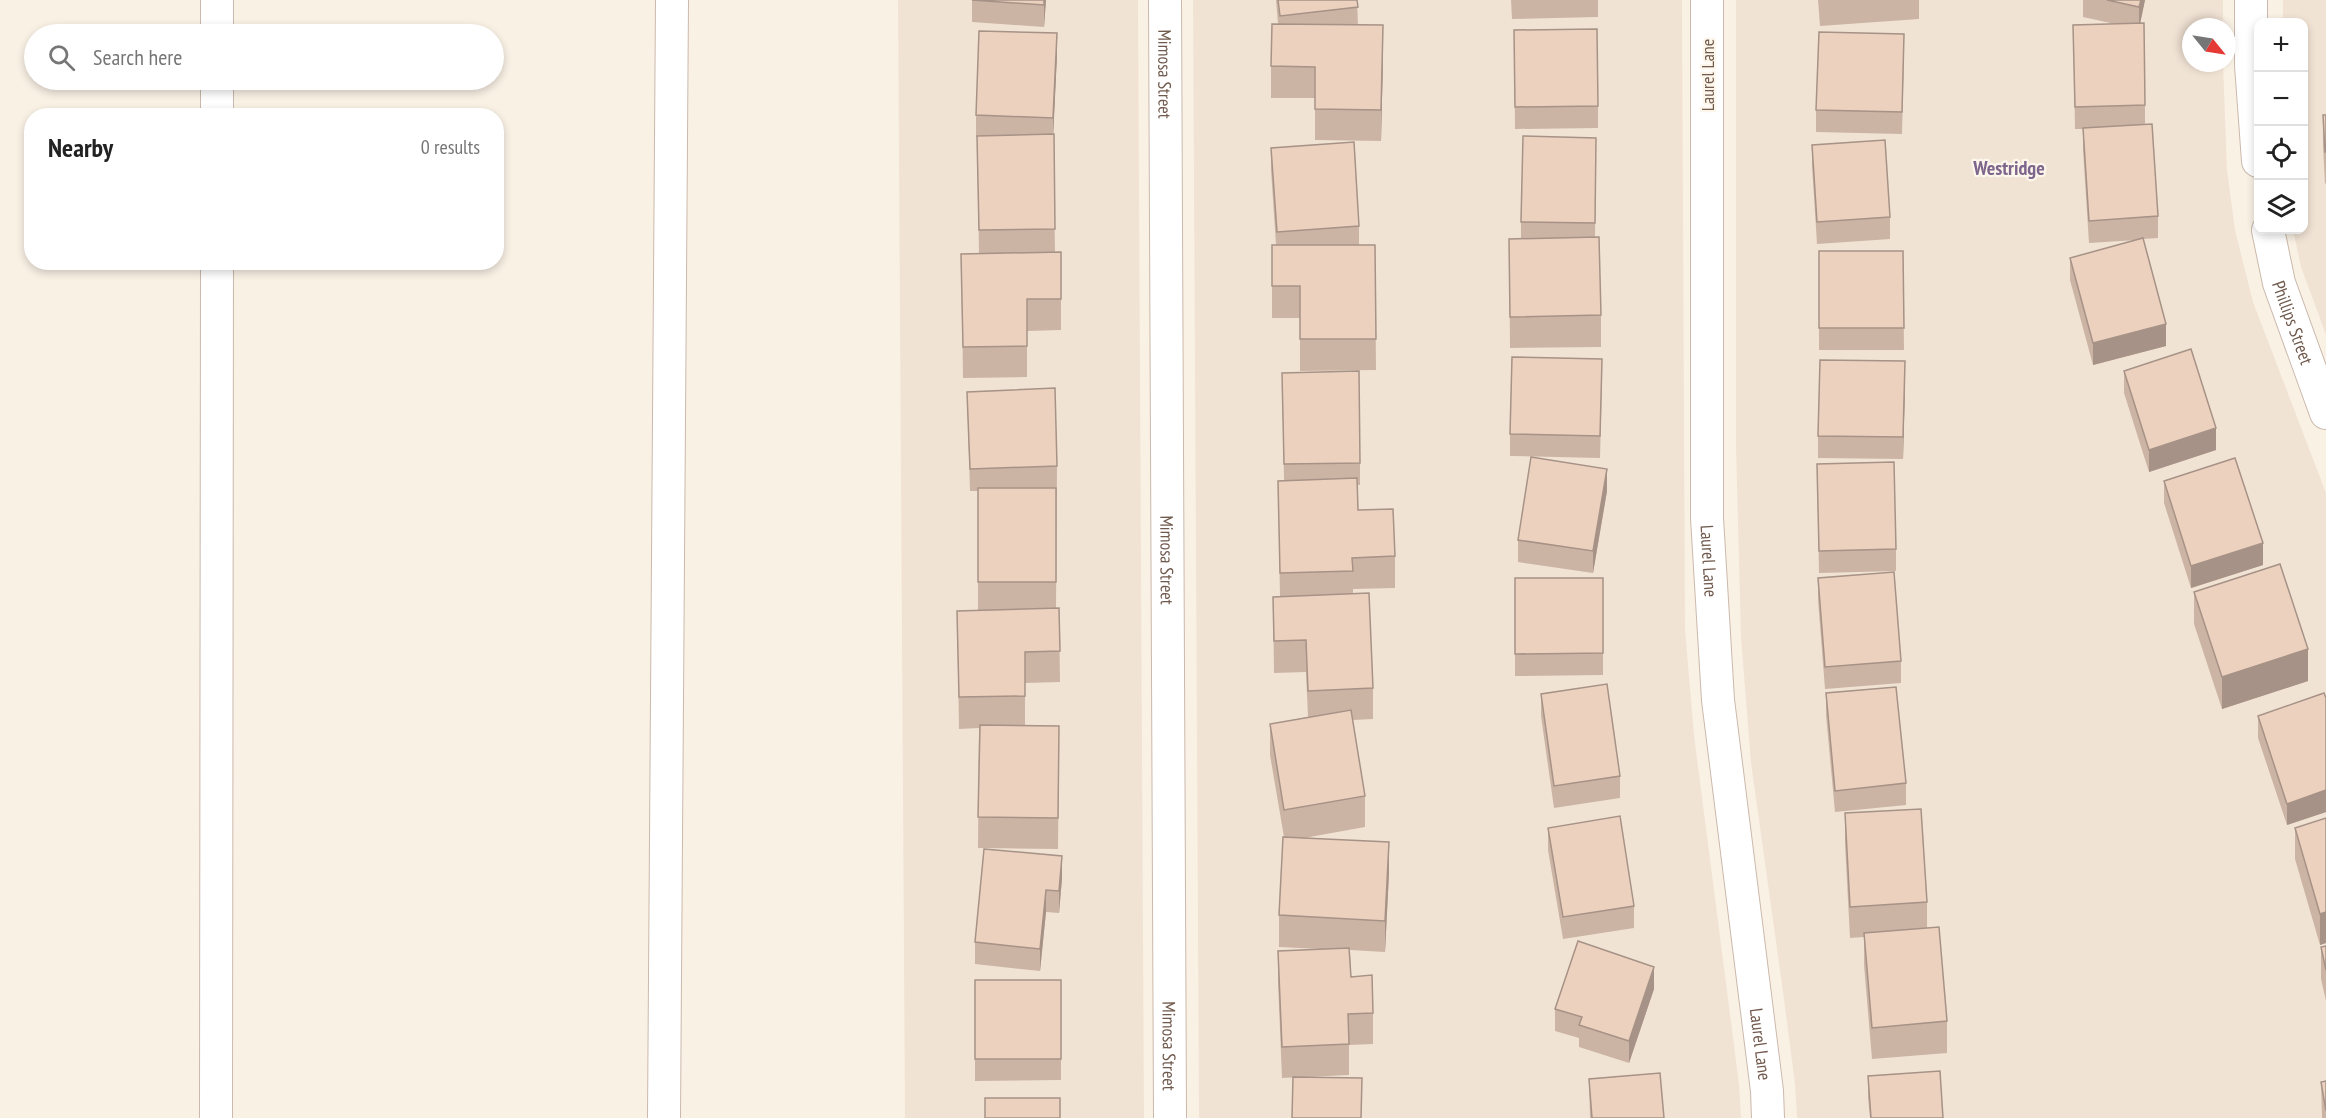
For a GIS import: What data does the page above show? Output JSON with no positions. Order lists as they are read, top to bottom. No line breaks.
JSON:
{"streets":{"street":["Mimosa Street","Laurel Lane","Phillips Street"]},"districts":["Westridge"],"north":"bottom right","page":{"map_buttons":["+","−"],"search":"Search here","heading":["Nearby","0 results"]}}
